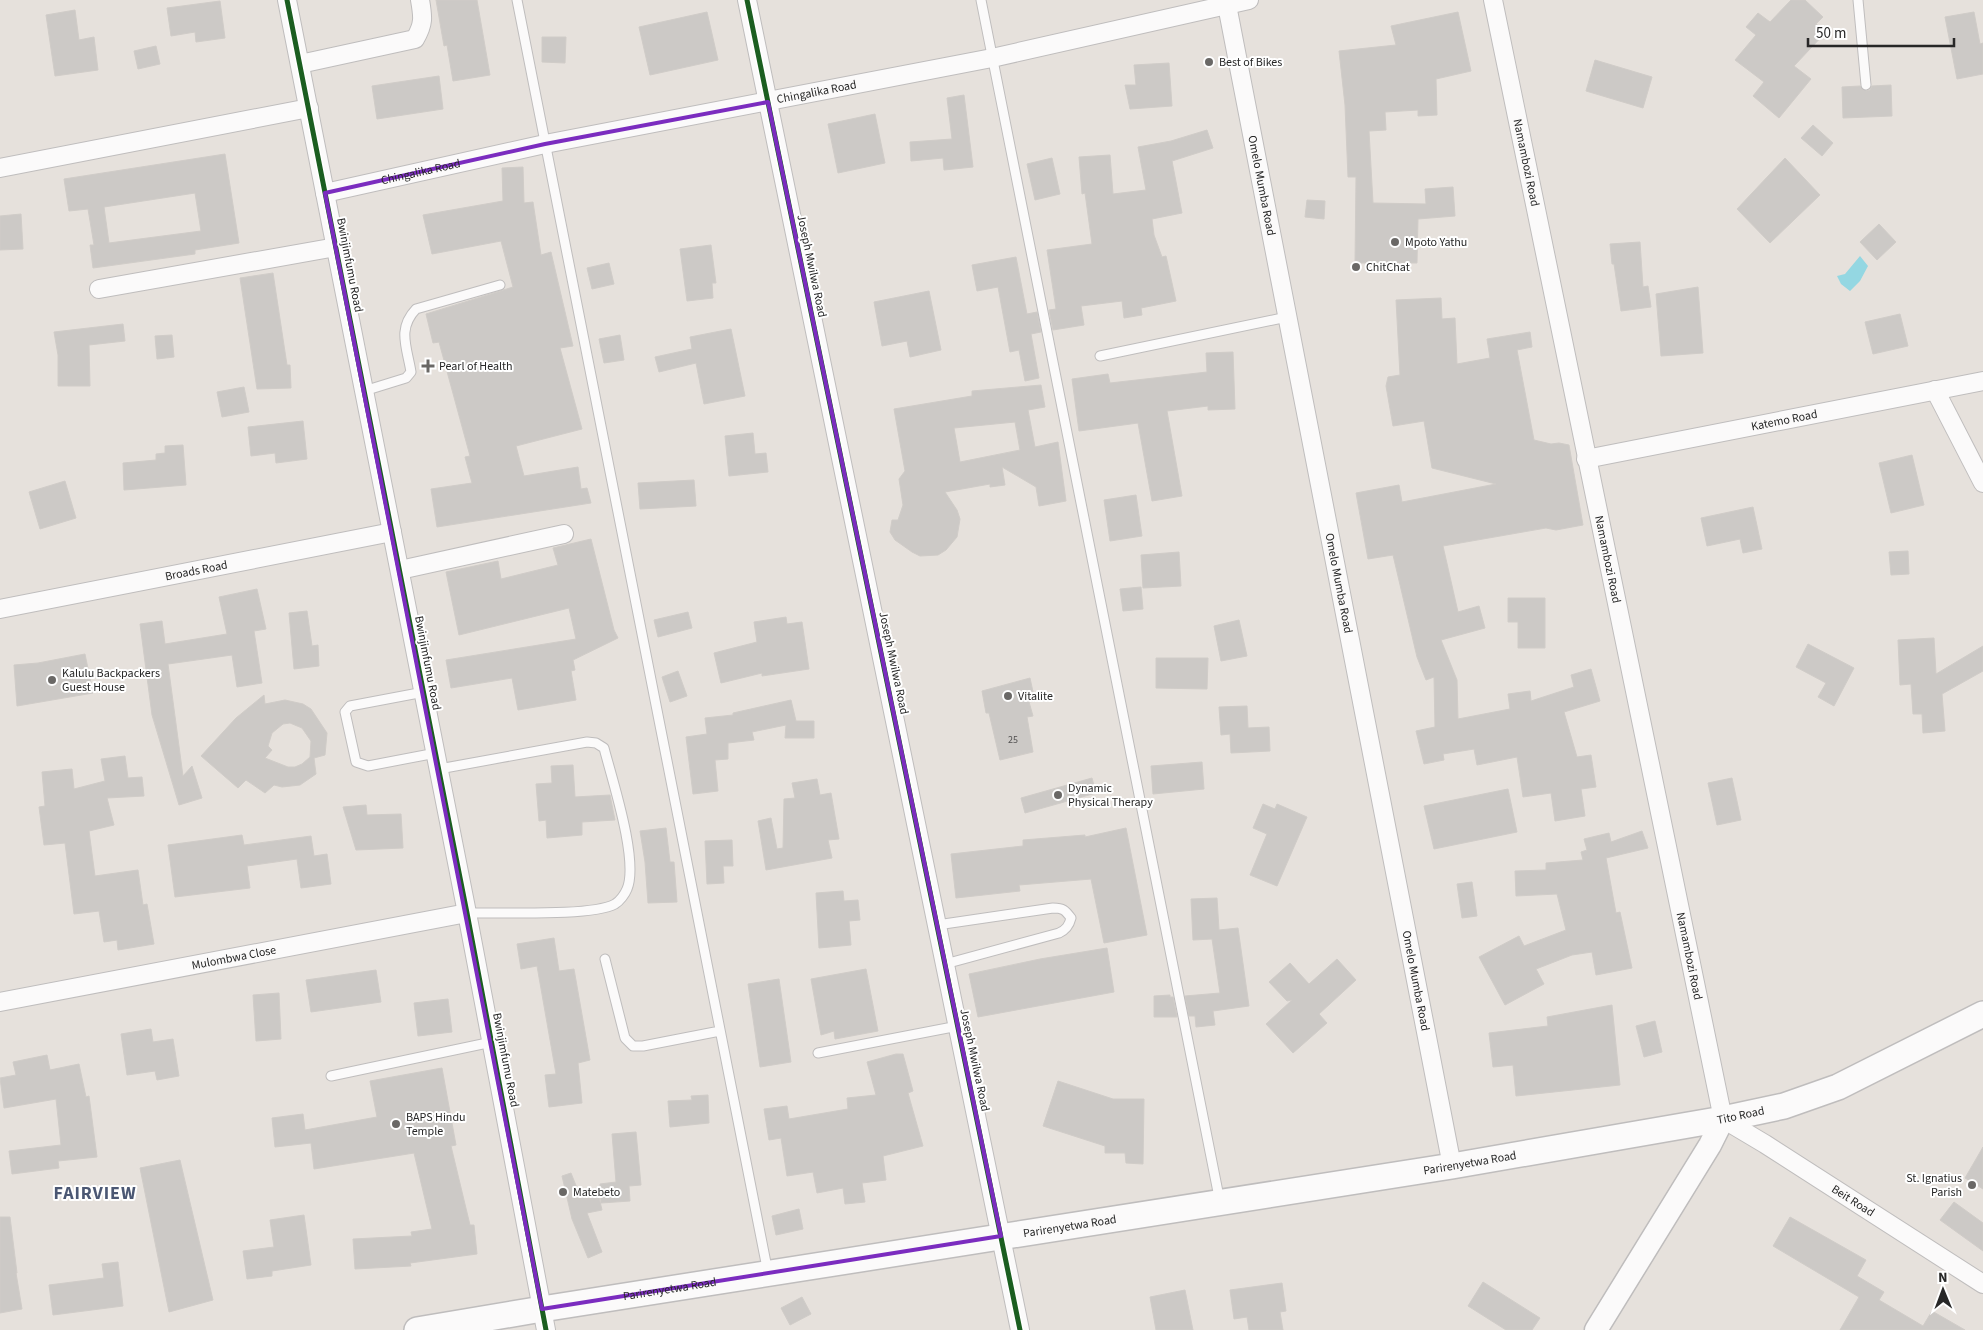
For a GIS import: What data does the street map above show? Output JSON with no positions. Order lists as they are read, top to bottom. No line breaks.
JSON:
{"streets":{"main road":["Tito Road","Parirenyetwa Road"],"street":["Chingalika Road","Namambozi Road","Omelo Mumba Road","Bwinjimfumu Road","Joseph Mwilwa Road","Katemo Road","Broads Road","Mulombwa Close","Beit Road"]},"crossings":[["Chingalika Road","Omelo Mumba Road"],["Chingalika Road","Bwinjimfumu Road"],["Chingalika Road","Joseph Mwilwa Road"],["Namambozi Road","Katemo Road"],["Namambozi Road","Tito Road"],["Namambozi Road","Parirenyetwa Road"],["Namambozi Road","Beit Road"],["Omelo Mumba Road","Parirenyetwa Road"],["Bwinjimfumu Road","Broads Road"],["Bwinjimfumu Road","Mulombwa Close"],["Bwinjimfumu Road","Parirenyetwa Road"],["Joseph Mwilwa Road","Parirenyetwa Road"],["Tito Road","Parirenyetwa Road"],["Tito Road","Beit Road"],["Parirenyetwa Road","Beit Road"]],"districts":["FAIRVIEW"],"places":{"other":["Best of Bikes","Mpoto Yathu","ChitChat","Kalulu Backpackers Guest House","Vitalite","Dynamic Physical Therapy","BAPS Hindu Temple","St. Ignatius Parish","Matebeto"],"health":["Pearl of Health"]},"house_numbers":["25"],"scale_bar":"50 m","north":"top"}
